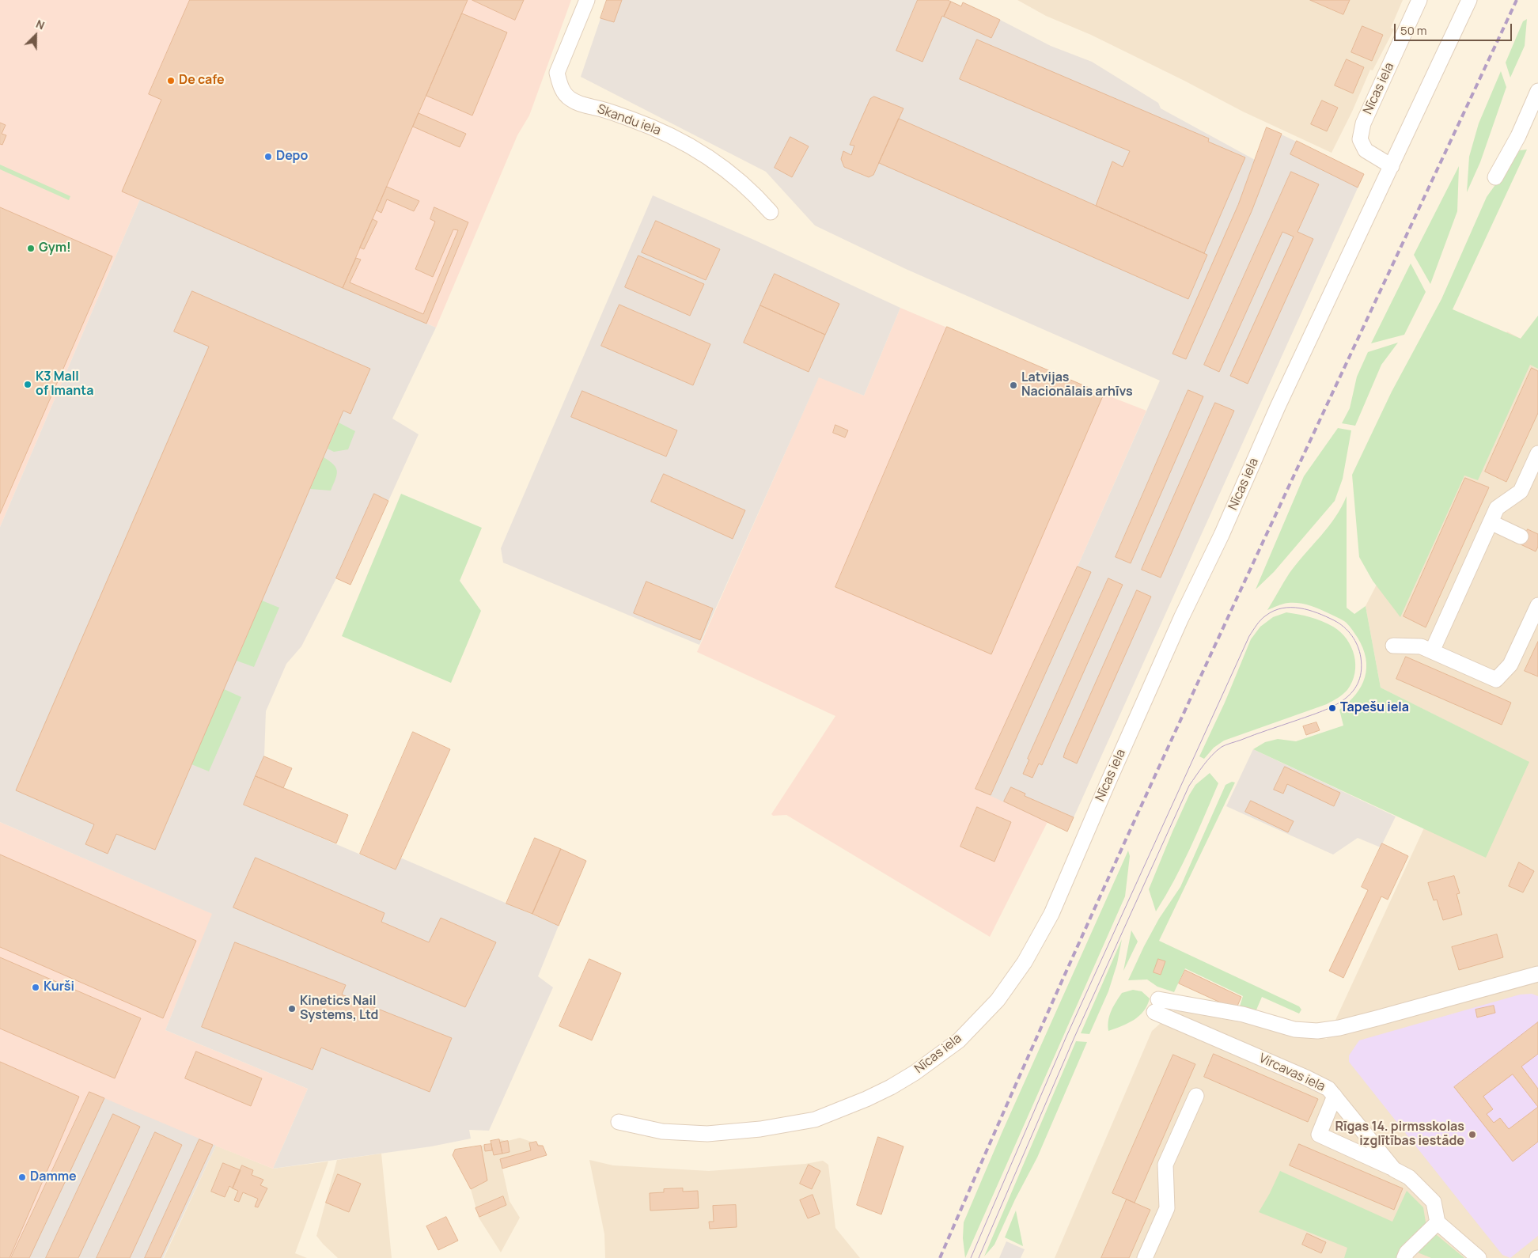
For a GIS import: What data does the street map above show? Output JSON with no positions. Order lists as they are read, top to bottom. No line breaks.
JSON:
{"streets":{"street":["Nīcas iela","Skandu iela","Vircavas iela"]},"places":["De cafe","Depo","Gym!","K3 Mall of Imanta","Latvijas Nacionālais arhīvs","Tapešu iela","Kurši","Kinetics Nail Systems, Ltd","Rīgas 14. pirmsskolas izglītības iestāde","Damme"],"scale_bar":"50 m","north":"top right"}
